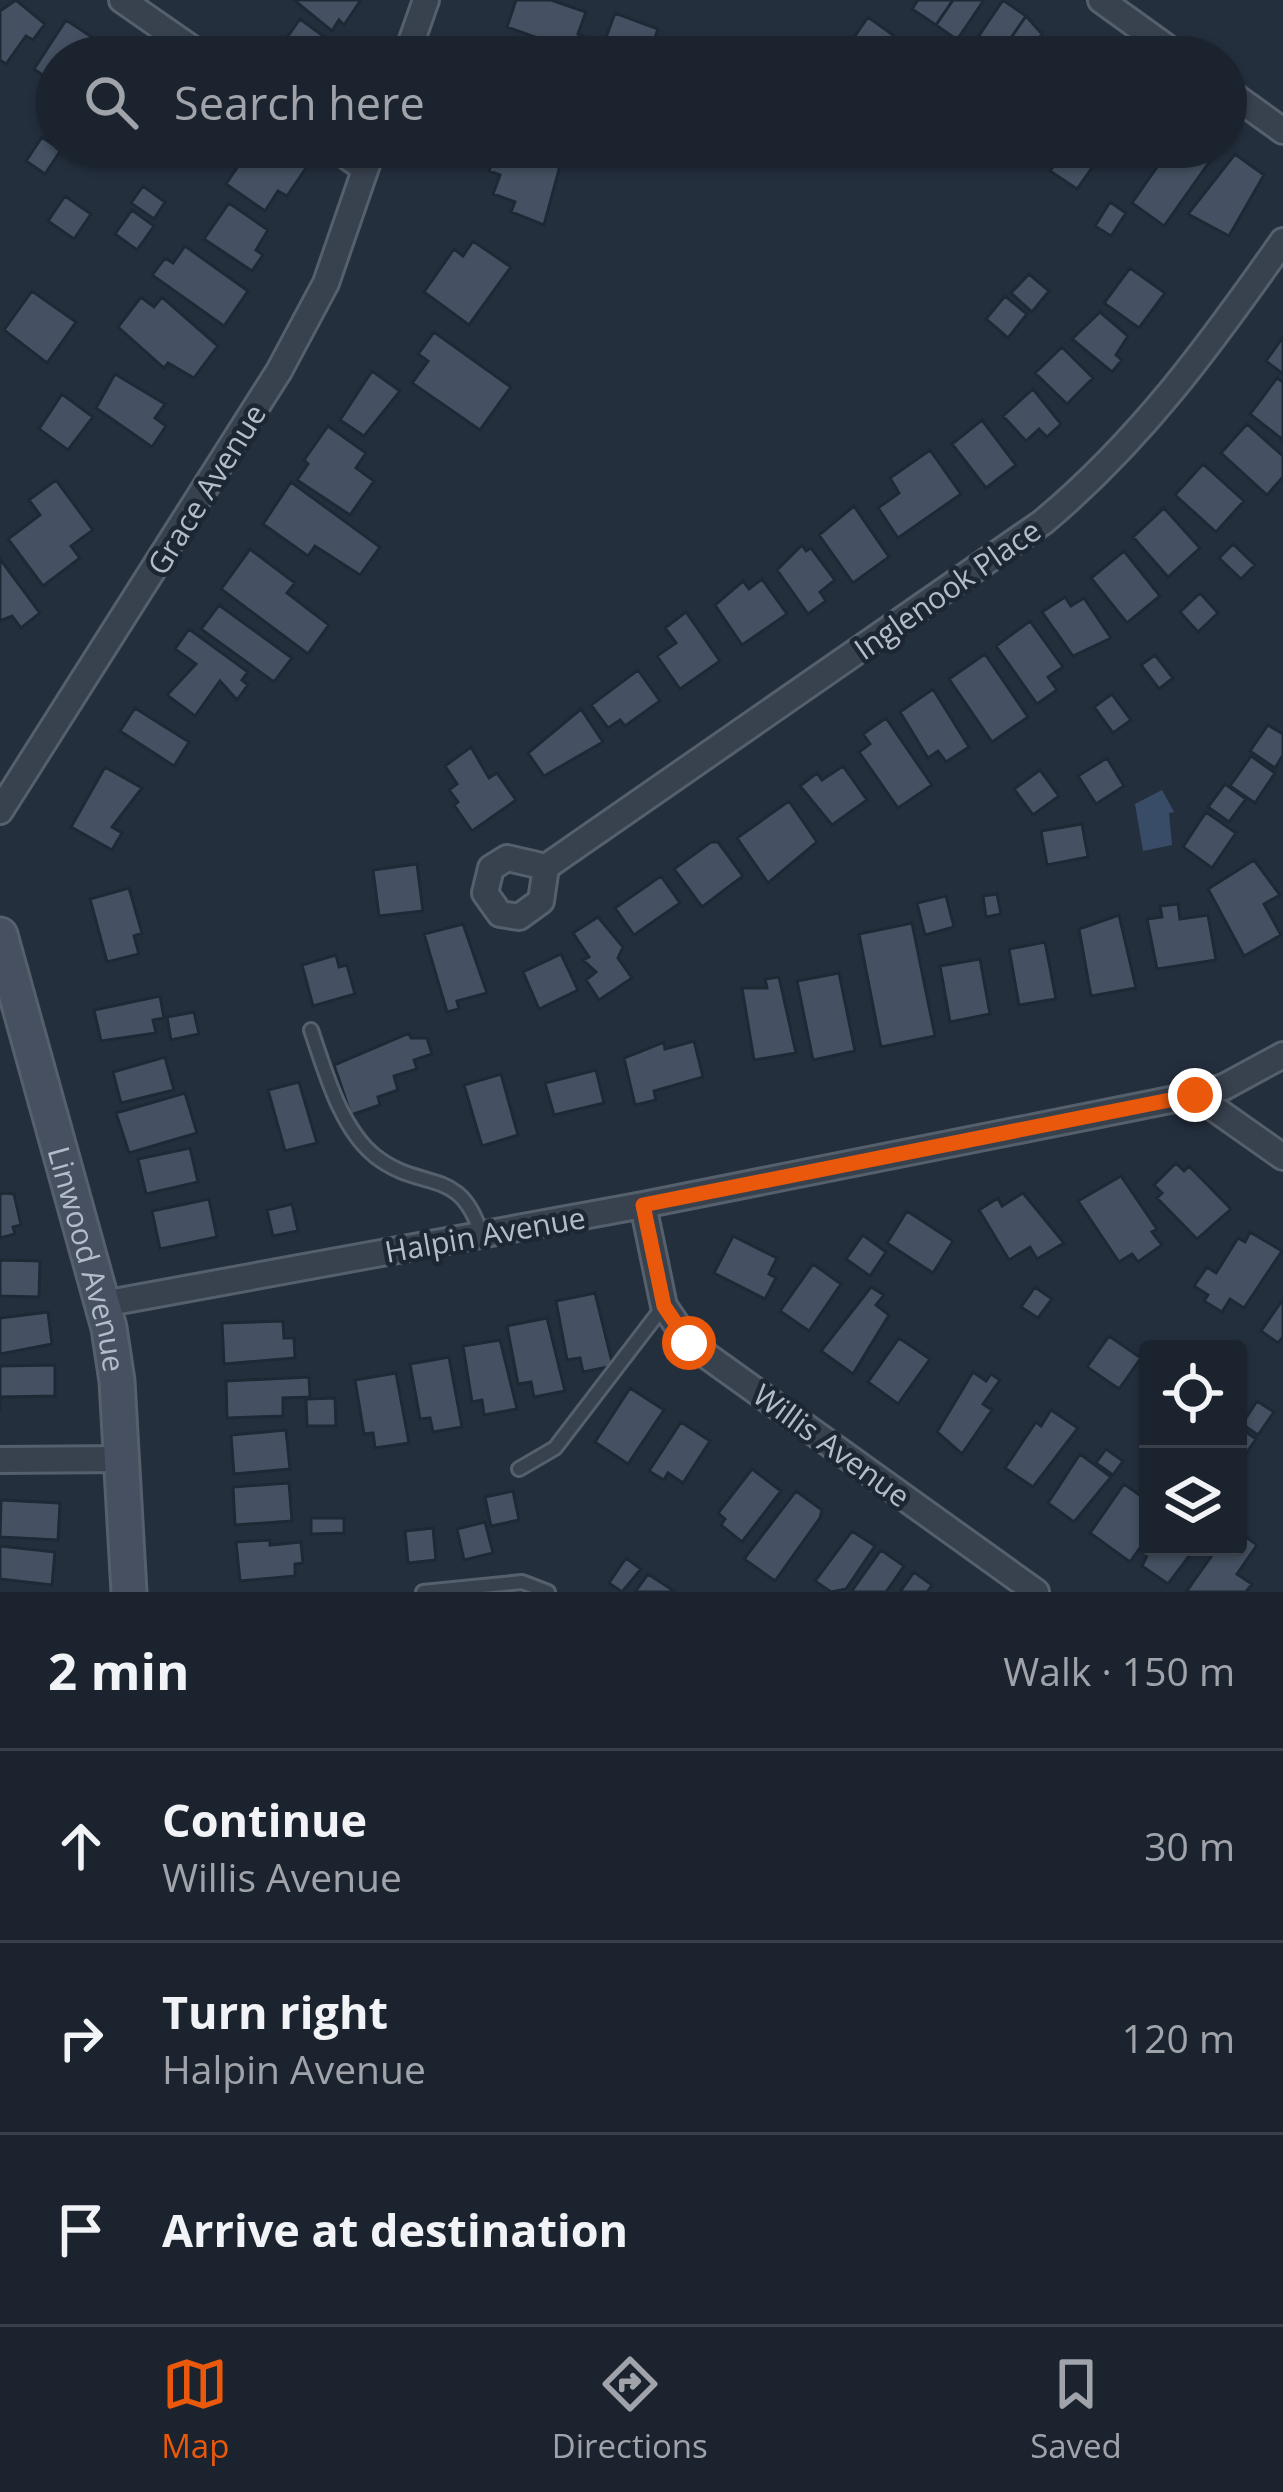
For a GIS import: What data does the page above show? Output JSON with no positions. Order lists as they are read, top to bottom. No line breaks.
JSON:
{"streets":{"main road":["Linwood Avenue"],"street":["Grace Avenue","Inglenook Place","Halpin Avenue","Willis Avenue"]},"crossings":[["Halpin Avenue","Linwood Avenue"],["Halpin Avenue","Willis Avenue"]],"page":{"search":"Search here","heading":["2 min","Walk · 150 m"],"list":[["Continue","Willis Avenue","30 m"],["Turn right","Halpin Avenue","120 m"],"Arrive at destination"],"nav":["Map","Directions","Saved"]}}
